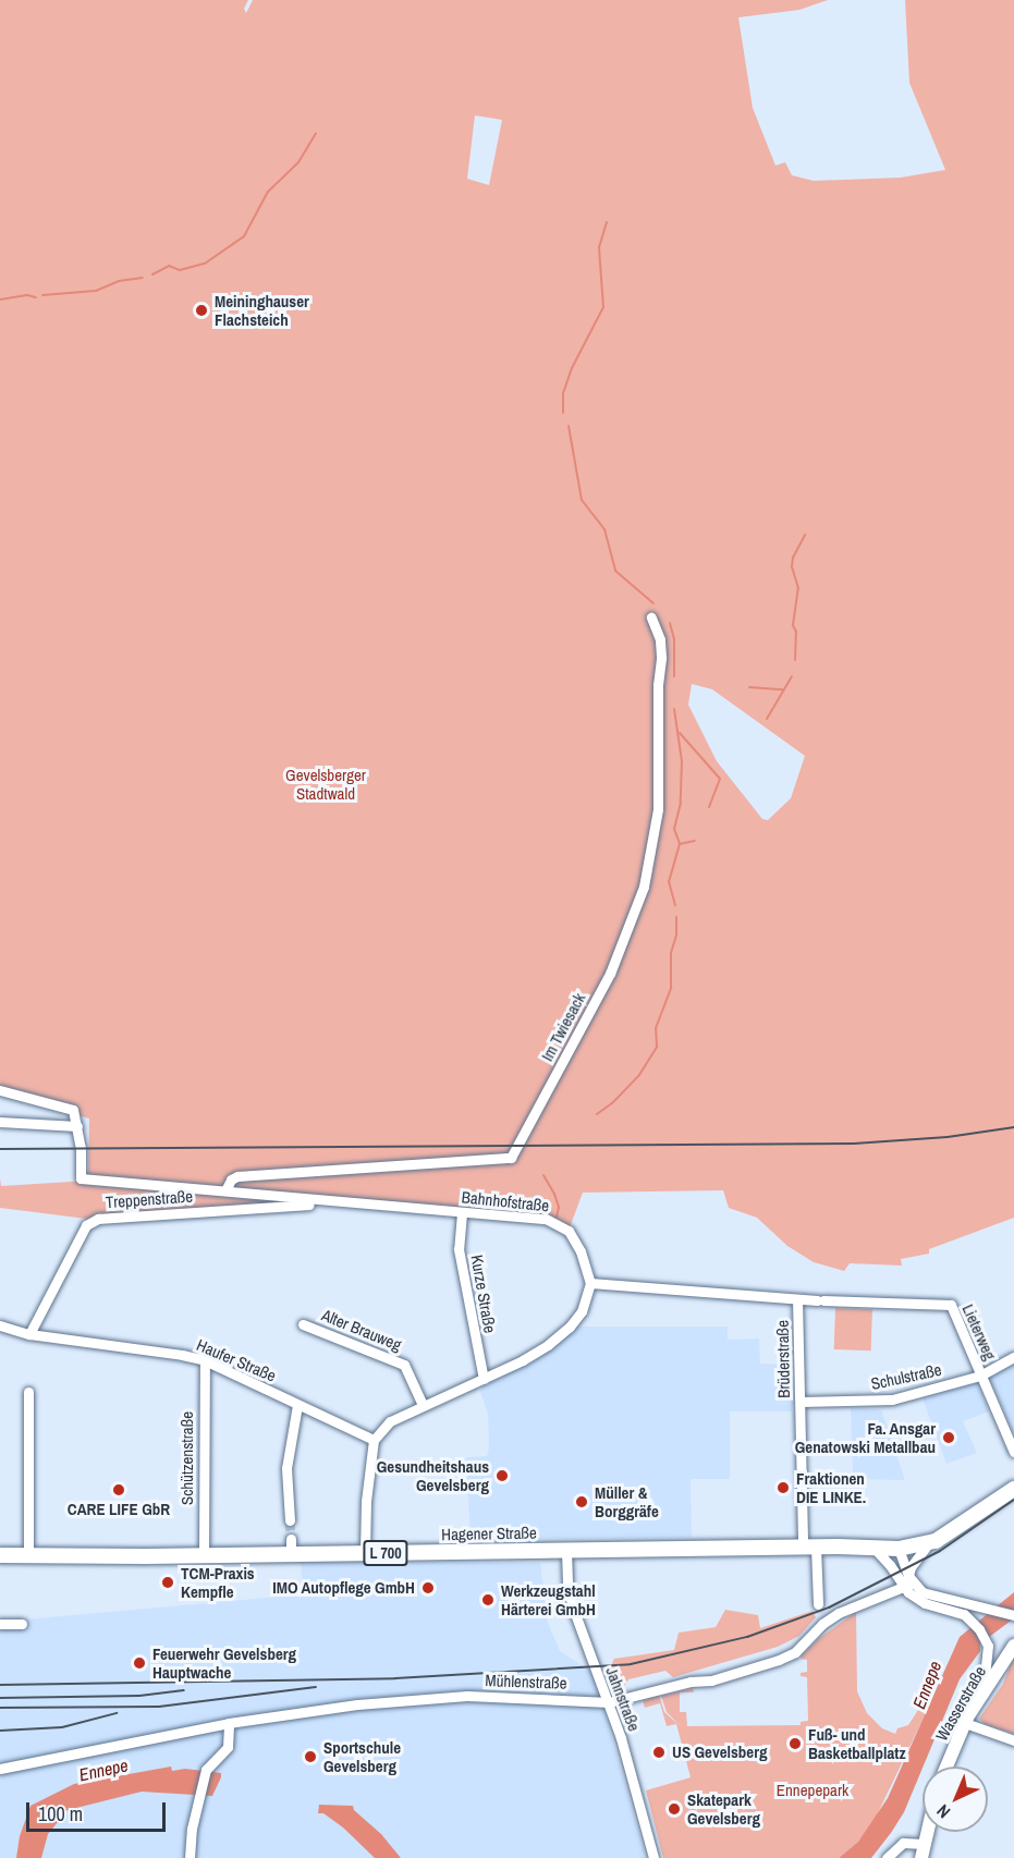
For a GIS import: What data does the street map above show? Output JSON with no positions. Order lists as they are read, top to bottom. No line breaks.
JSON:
{"streets":{"main road":["Hagener Straße","L 700","Wasserstraße"],"street":["Im Twiesack","Treppenstraße","Bahnhofstraße","Kurze Straße","Alter Brauweg","Lieterweg","Brüderstraße","Haufer Straße","Schulstraße","Schützenstraße","Mühlenstraße","Jahnstraße"]},"crossings":[["Im Twiesack","Bahnhofstraße"],["Treppenstraße","Bahnhofstraße"],["Treppenstraße","Haufer Straße"],["Bahnhofstraße","Kurze Straße"],["Bahnhofstraße","Brüderstraße"],["Lieterweg","Brüderstraße"],["Lieterweg","Schulstraße"],["Brüderstraße","Schulstraße"],["Brüderstraße","Hagener Straße"],["Haufer Straße","Schützenstraße"],["Schützenstraße","Hagener Straße"],["Hagener Straße","Jahnstraße"],["Mühlenstraße","Jahnstraße"]],"water":["Ennepe"],"parks":["Gevelsberger Stadtwald","Ennepepark"],"places":["Meininghauser Flachsteich","Fa. Ansgar Genatowski Metallbau","Gesundheitshaus Gevelsberg","Fraktionen DIE LINKE.","CARE LIFE GbR","Müller & Borggräfe","TCM-Praxis Kempfle","IMO Autopflege GmbH","Werkzeugstahl Härterei GmbH","Feuerwehr Gevelsberg Hauptwache","Fuß- und Basketballplatz","US Gevelsberg","Sportschule Gevelsberg","Skatepark Gevelsberg"],"scale_bar":"100 m","north":"bottom left"}
